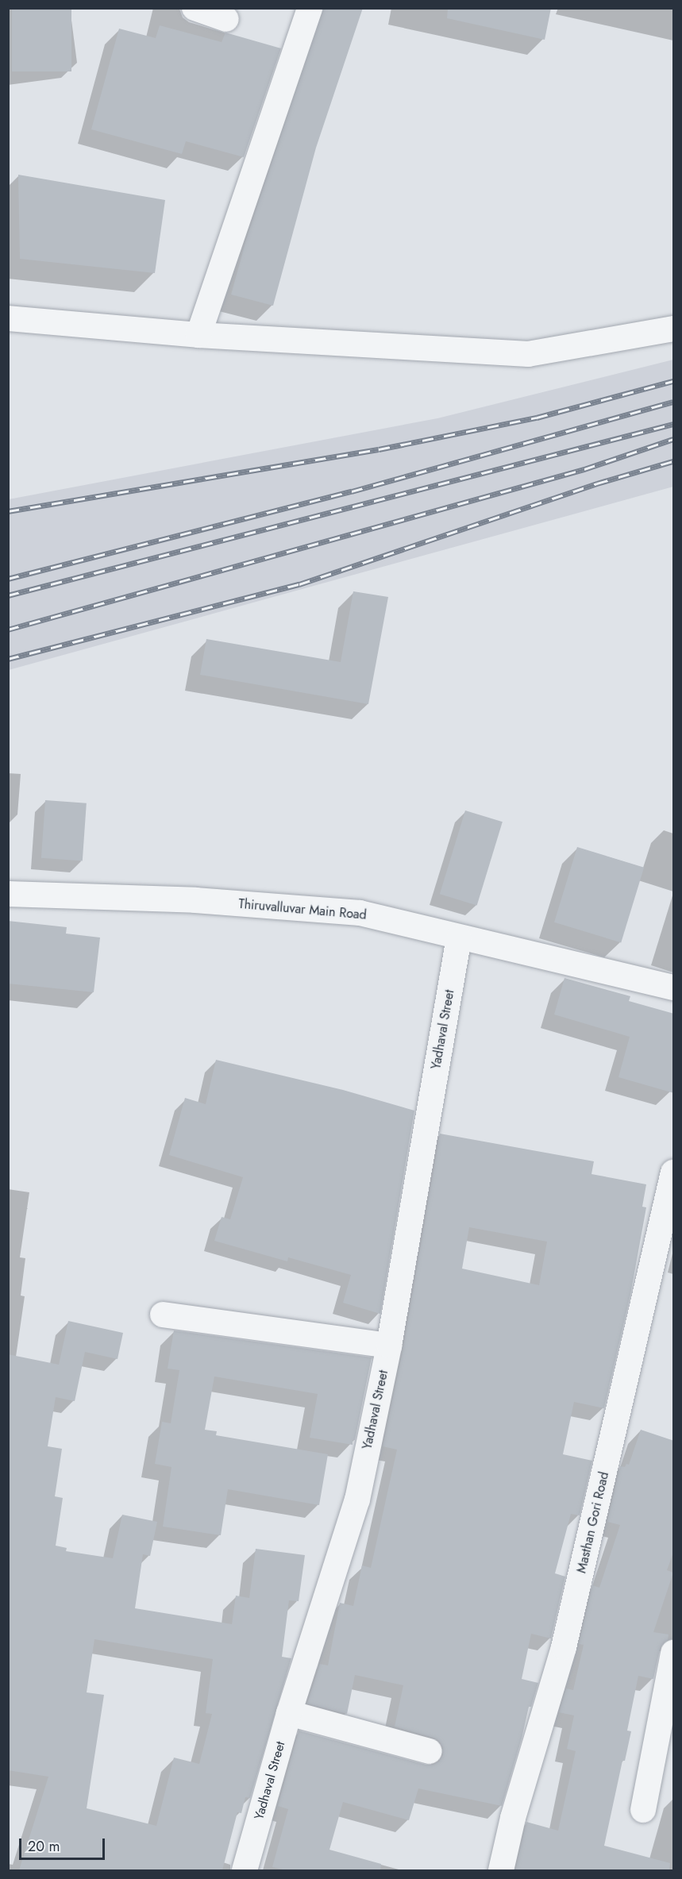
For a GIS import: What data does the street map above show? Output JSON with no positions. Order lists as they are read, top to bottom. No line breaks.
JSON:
{"streets":{"street":["Thiruvalluvar Main Road","Yadhaval Street","Masthan Gori Road"]},"crossings":[["Thiruvalluvar Main Road","Yadhaval Street"]],"scale_bar":"20 m"}
